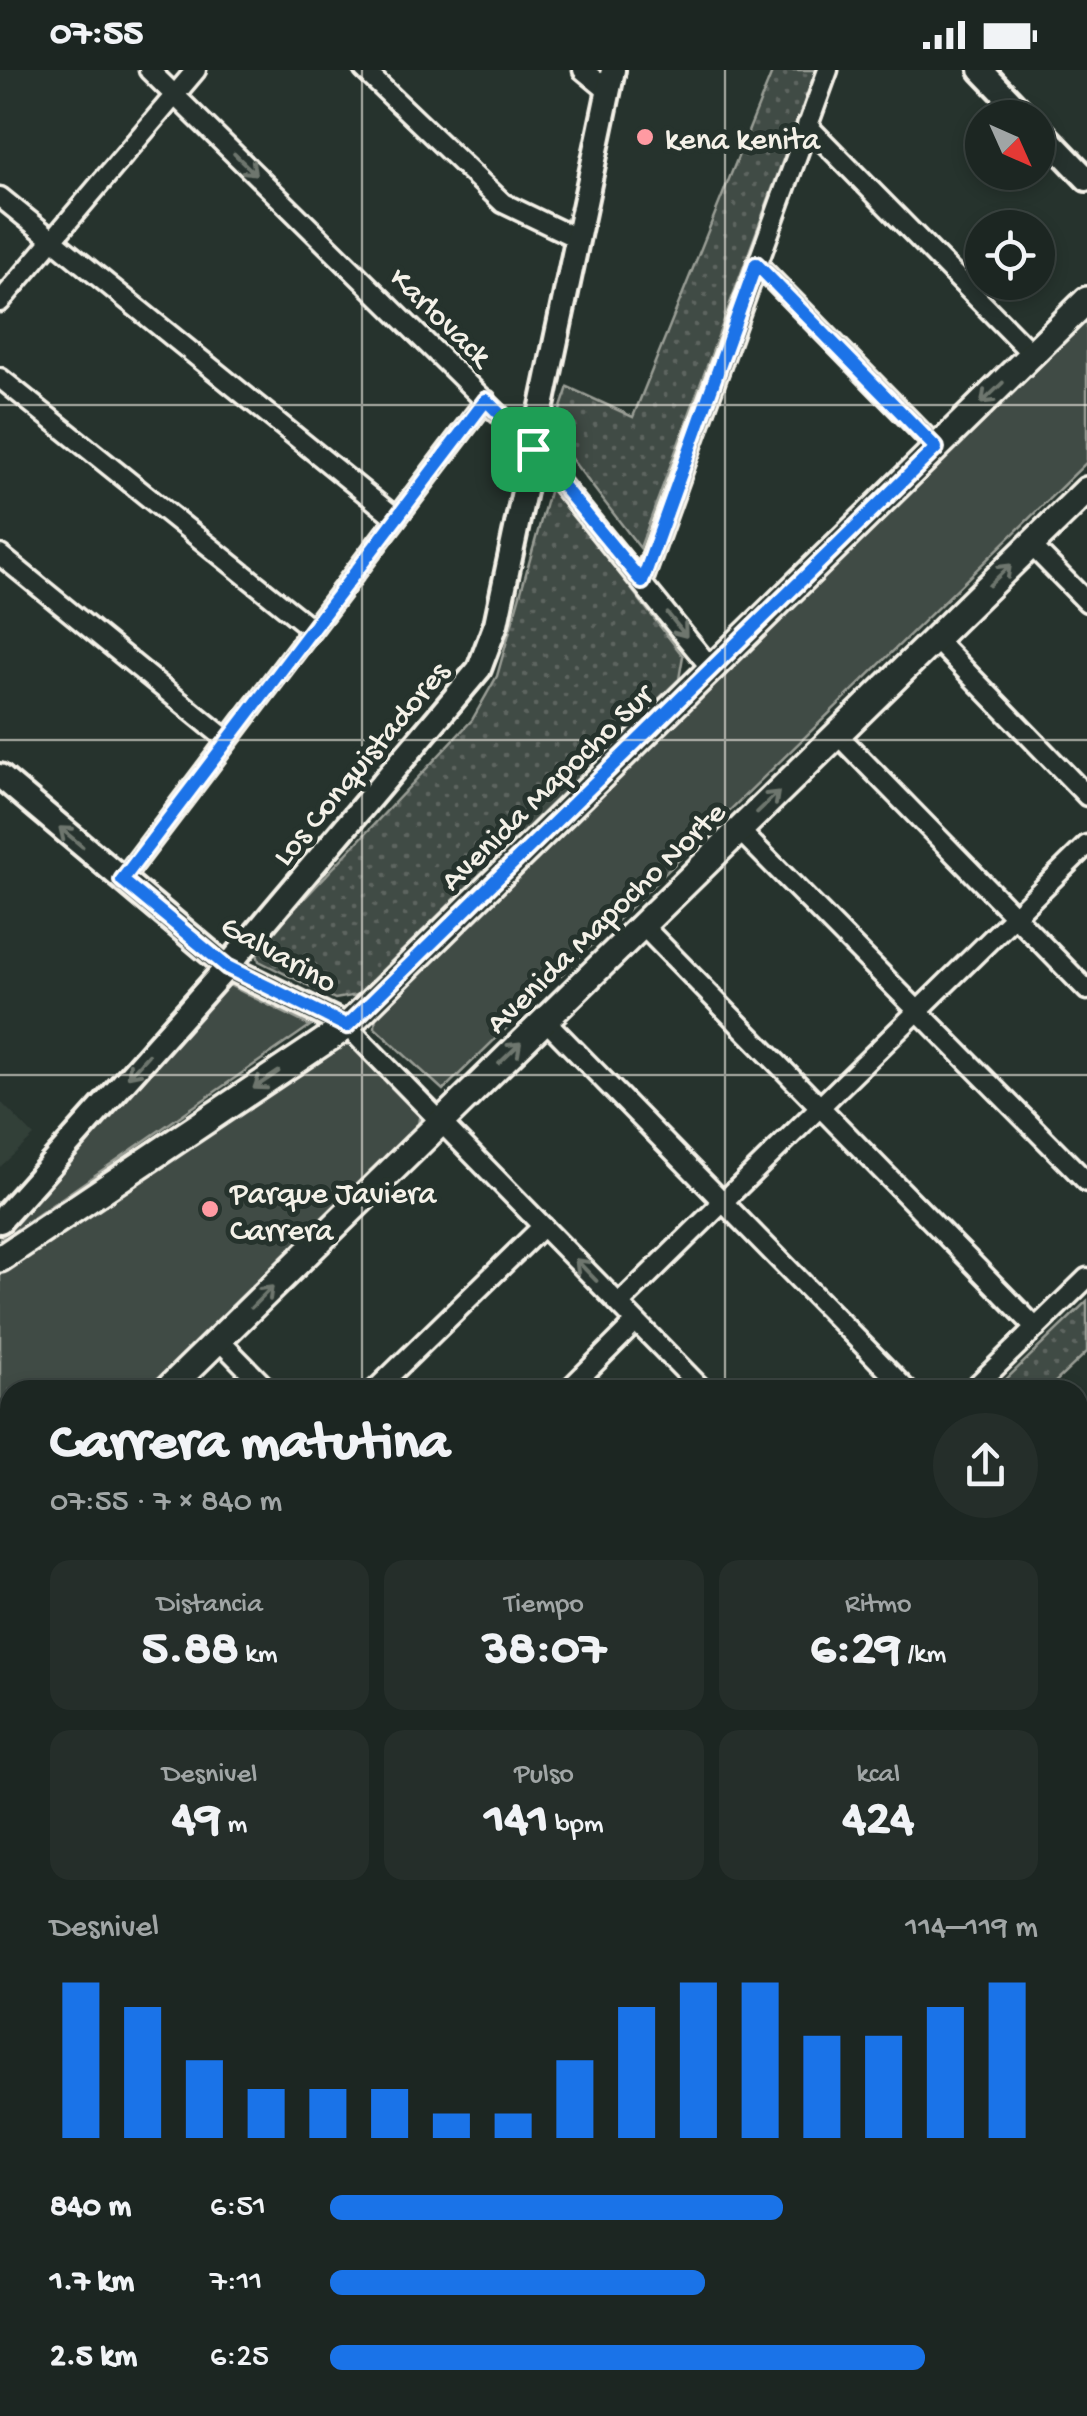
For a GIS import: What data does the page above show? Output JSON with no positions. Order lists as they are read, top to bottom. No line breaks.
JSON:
{"streets":{"main road":["Avenida Mapocho Sur","Avenida Mapocho Norte"],"street":["Karlovack","Los Conquistadores","Galvarino"]},"crossings":[["Karlovack","Los Conquistadores"],["Karlovack","Avenida Mapocho Sur"],["Los Conquistadores","Galvarino"],["Avenida Mapocho Sur","Galvarino"]],"one_way":["Avenida Mapocho Sur","Avenida Mapocho Norte"],"places":["kena kenita","Parque Javiera Carrera"],"north":"bottom right","page":{"status":"07:55","heading":["Carrera matutina","07:55 · 7 × 840 m"],"stats":[["Distancia","5.88 km"],["Tiempo","38:07"],["Ritmo","6:29 /km"],["Desnivel","49 m"],["Pulso","141 bpm"],["kcal","424"]],"chart":["Desnivel","114–119 m"],"list":[{"name":"840 m","note":"6:51"},{"name":"1.7 km","note":"7:11"},{"name":"2.5 km","note":"6:25"}]}}
